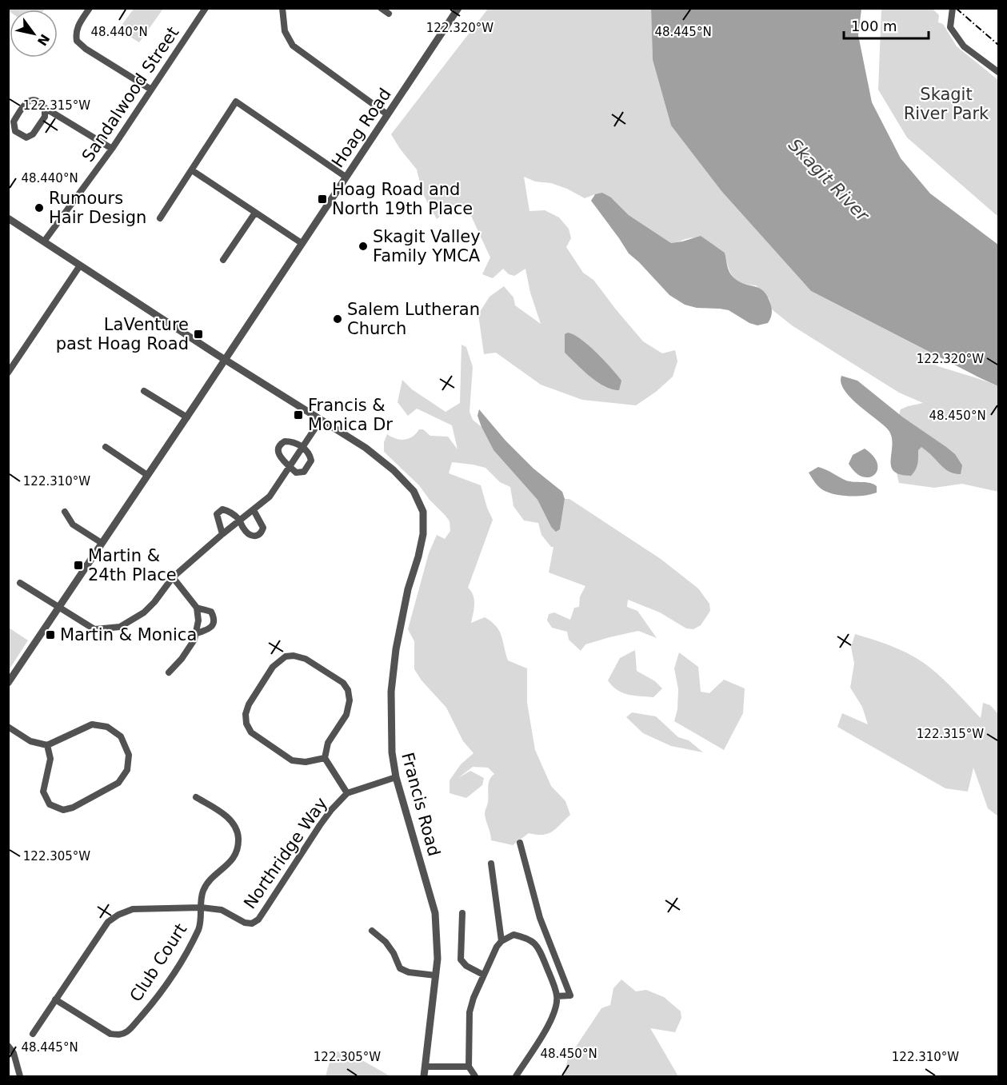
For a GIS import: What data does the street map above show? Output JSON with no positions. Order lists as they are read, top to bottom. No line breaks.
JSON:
{"streets":{"street":["Sandalwood Street","Hoag Road","Francis Road","Northridge Way","Club Court"]},"crossings":[["Francis Road","Northridge Way"],["Northridge Way","Club Court"]],"water":["Skagit River"],"parks":["Skagit River Park"],"places":{"transit":["Hoag Road and North 19th Place","LaVenture past Hoag Road","Francis & Monica Dr","Martin & 24th Place","Martin & Monica"],"other":["Rumours Hair Design","Skagit Valley Family YMCA","Salem Lutheran Church"]},"scale_bar":"100 m","north":"bottom right","coordinates":["122.320°W","48.445°N","48.440°N","122.315°W","48.450°N","122.310°W","122.305°W"]}
